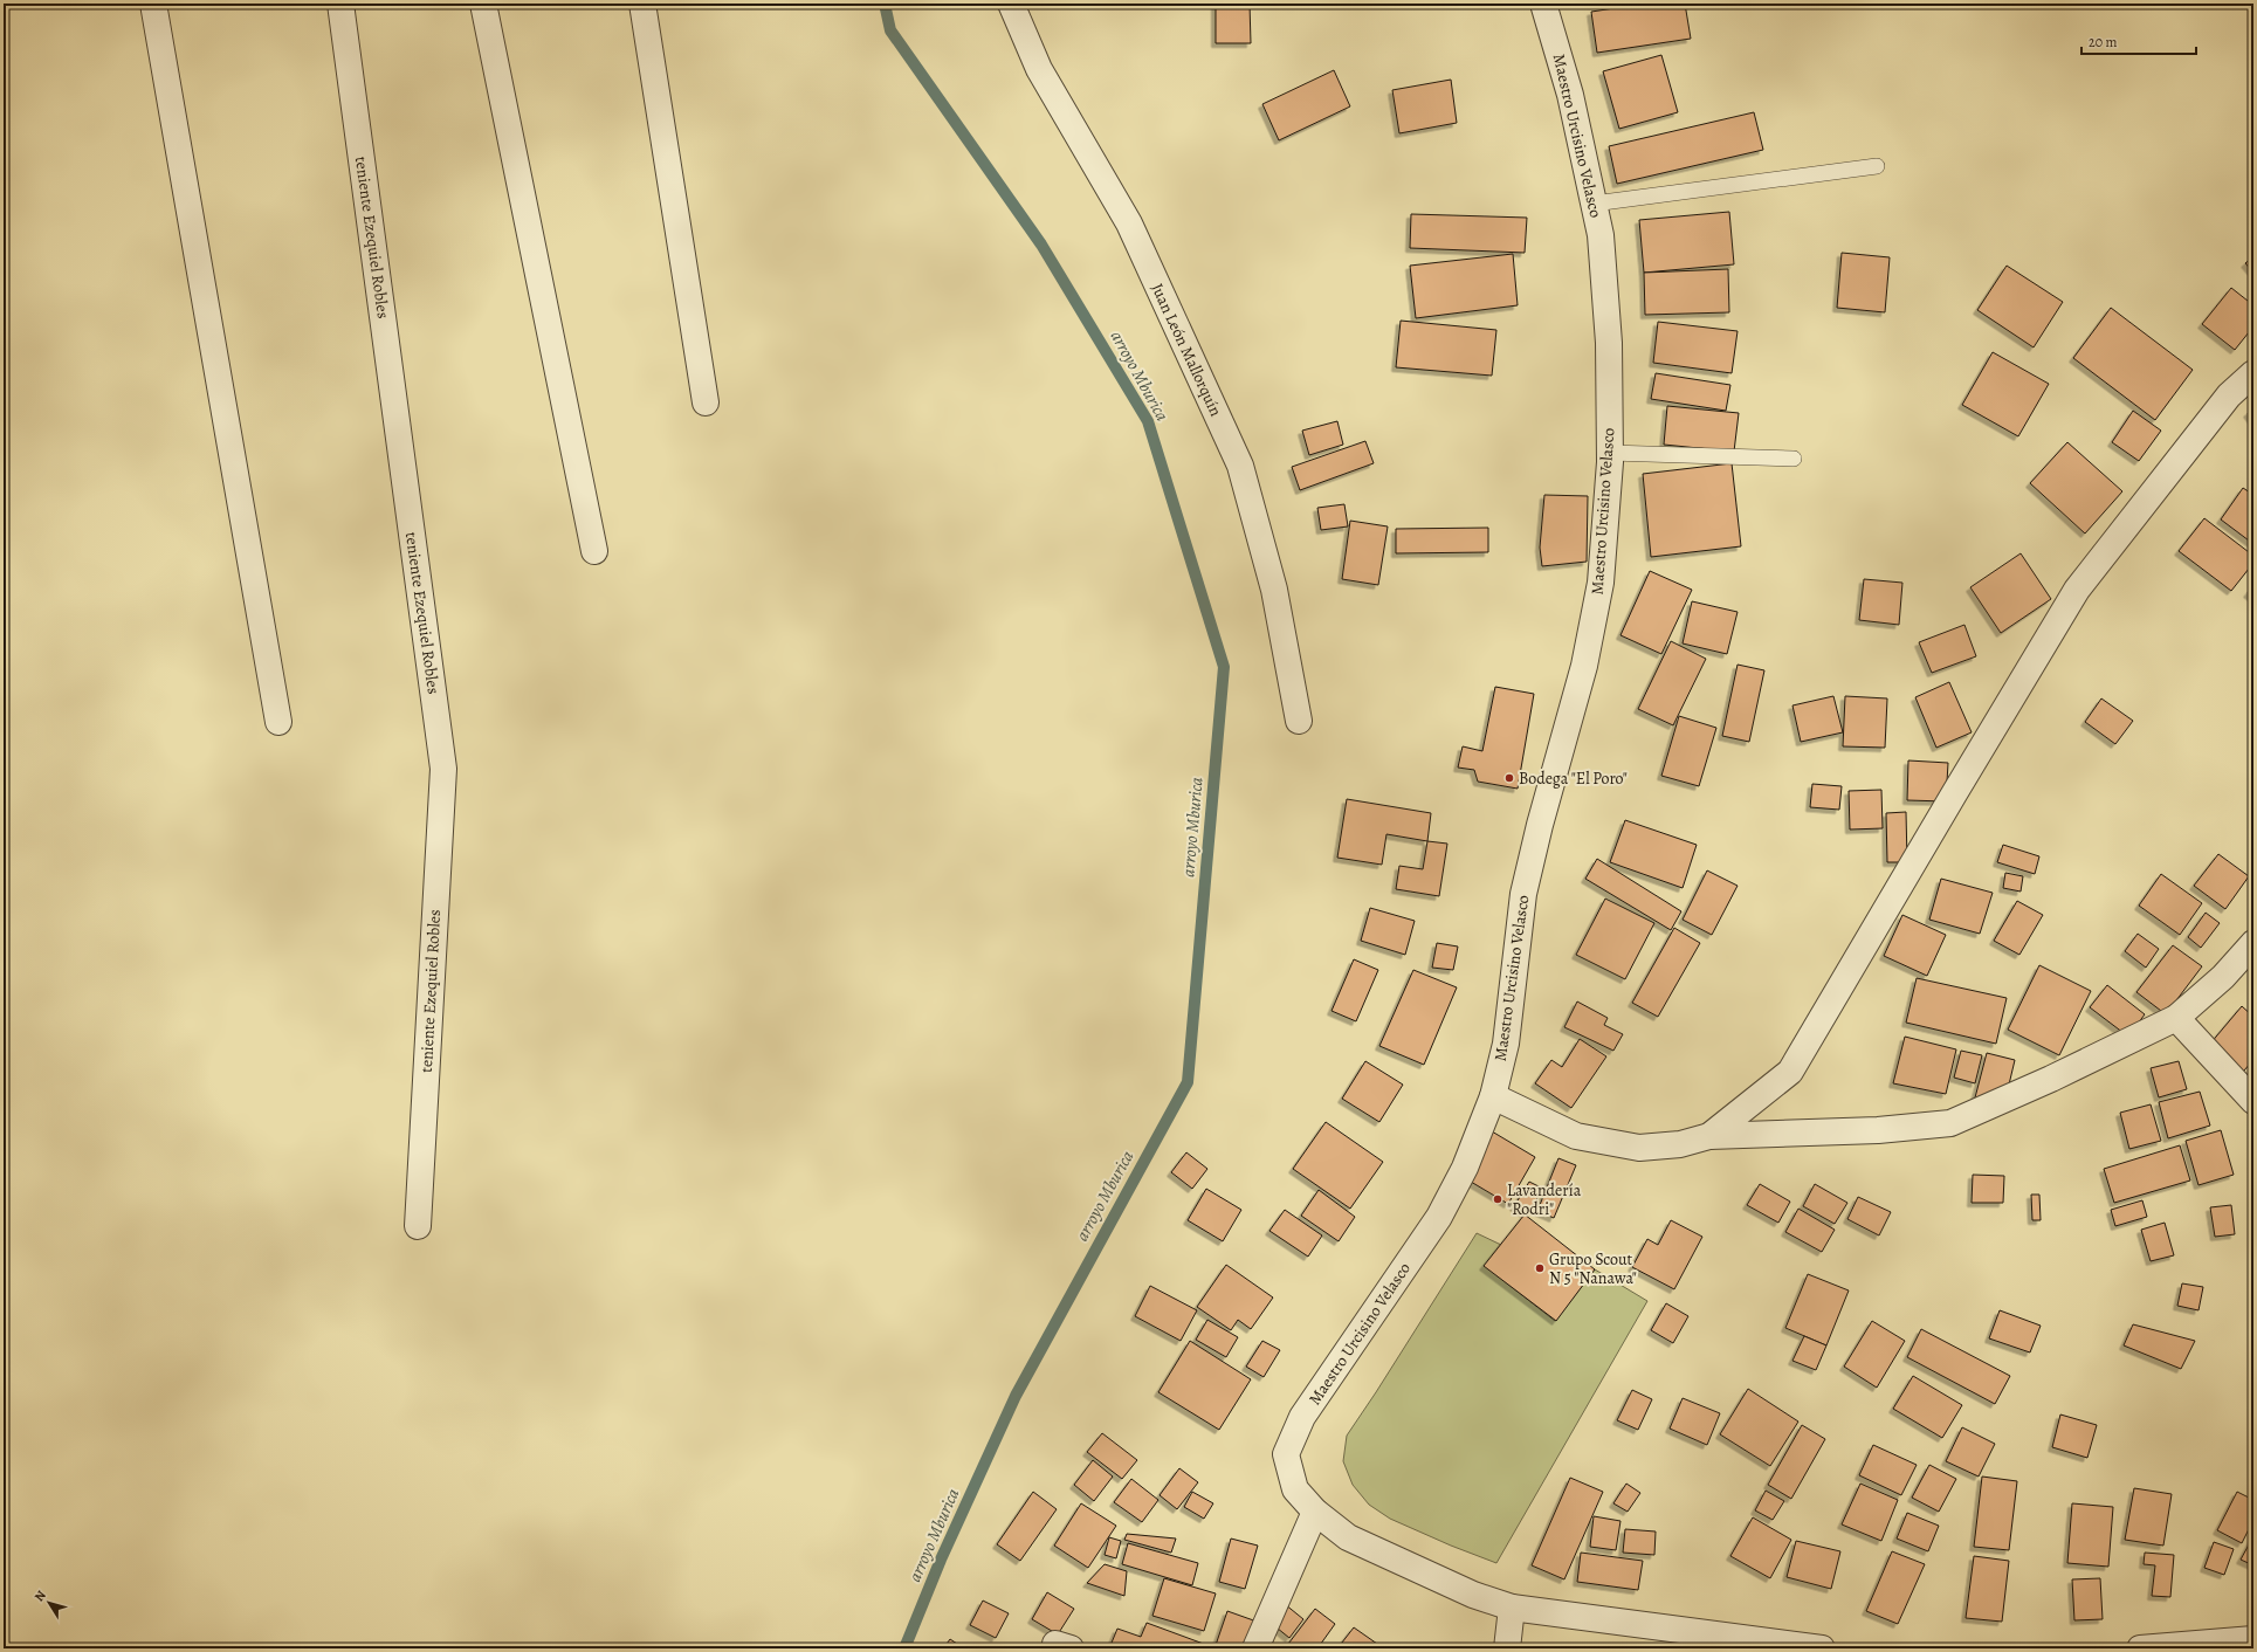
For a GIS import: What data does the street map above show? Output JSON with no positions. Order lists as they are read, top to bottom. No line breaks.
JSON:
{"streets":{"street":["Maestro Urcisino Velasco","teniente Ezequiel Robles","Juan León Mallorquín"]},"water":["arroyo Mburica"],"places":["Bodega \"El Poro\"","Lavandería \"Rodri\"","Grupo Scout N 5 \"Nanawa\""],"scale_bar":"20 m","north":"top left"}
